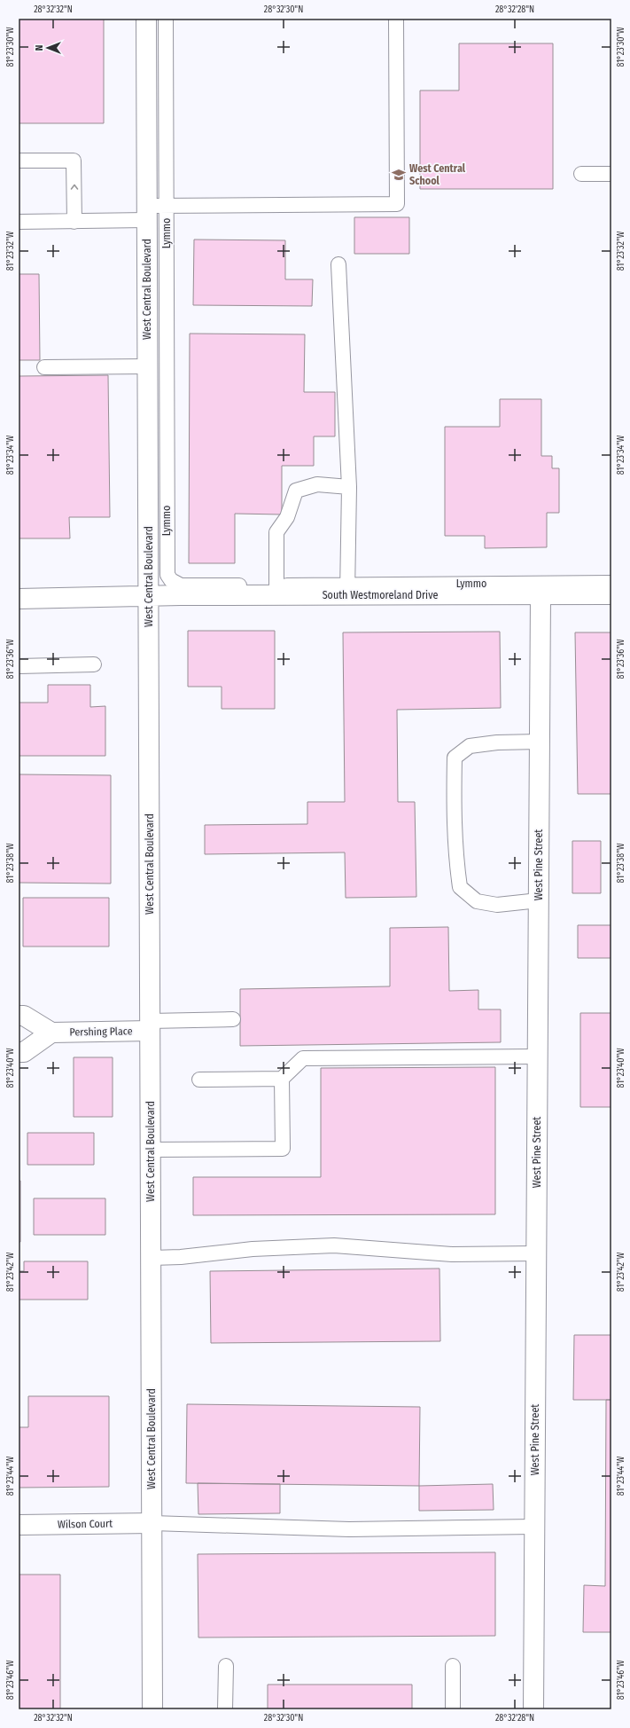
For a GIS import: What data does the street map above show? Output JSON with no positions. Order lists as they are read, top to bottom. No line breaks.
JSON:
{"streets":{"street":["West Central Boulevard","South Westmoreland Drive","West Pine Street","Pershing Place","Wilson Court"],"lane":["Lymmo"]},"crossings":[["Lymmo","South Westmoreland Drive"],["West Central Boulevard","South Westmoreland Drive"],["West Central Boulevard","Pershing Place"],["West Central Boulevard","Wilson Court"],["South Westmoreland Drive","West Pine Street"]],"places":{"school or university":["West Central School"]},"north":"left","coordinates":["28°32'32\"N","28°32'30\"N","28°32'28\"N","81°23'30\"W","81°23'32\"W","81°23'34\"W","81°23'36\"W","81°23'38\"W","81°23'40\"W","81°23'42\"W","81°23'44\"W","81°23'46\"W"]}
